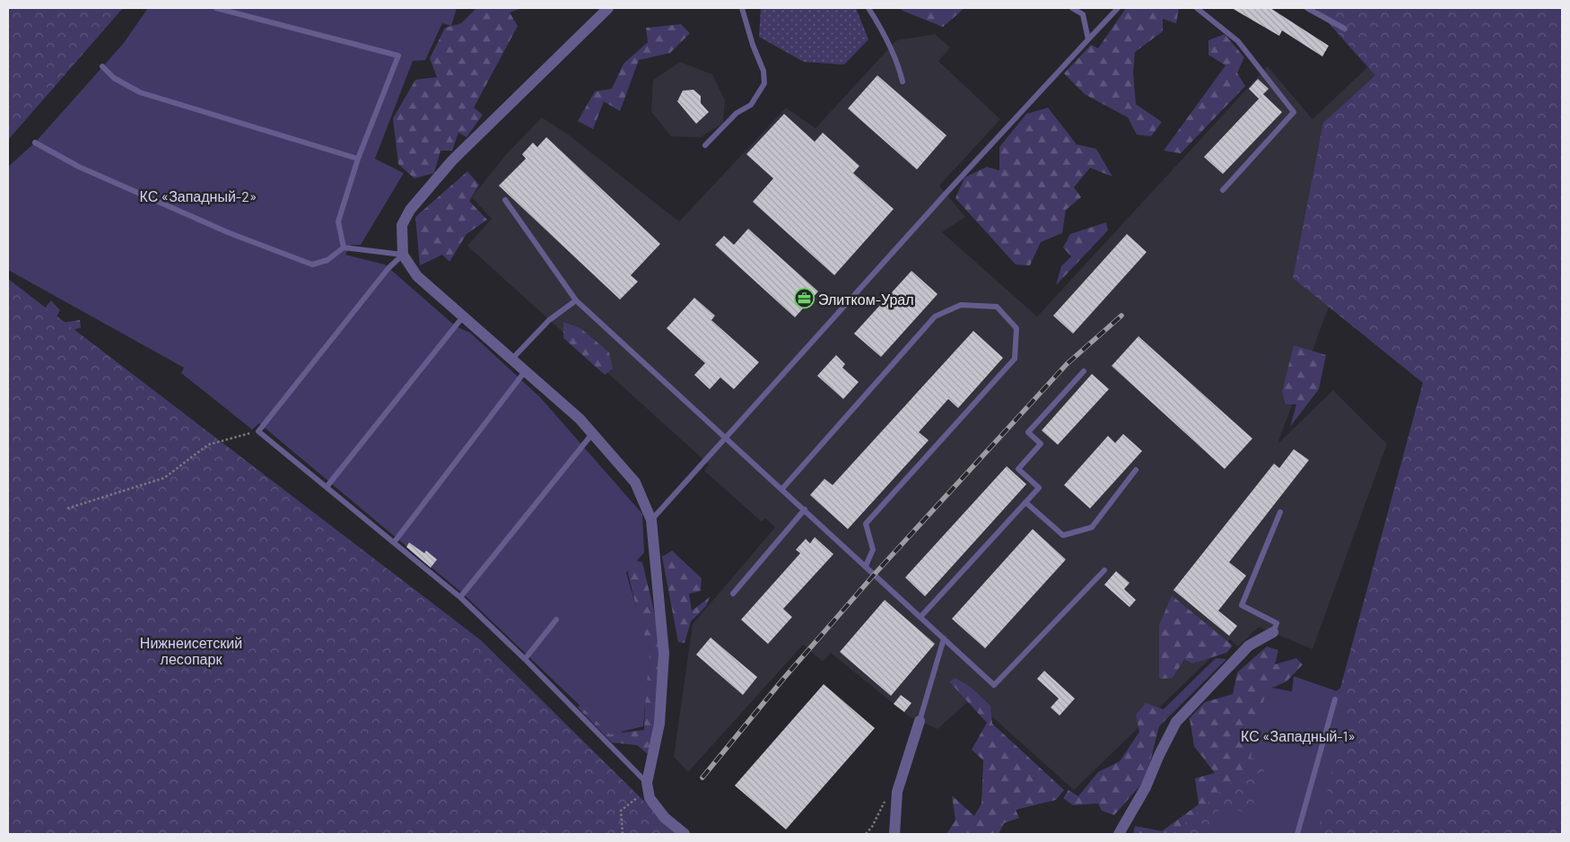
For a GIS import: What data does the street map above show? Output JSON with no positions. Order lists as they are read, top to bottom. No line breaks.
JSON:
{"parks":["КС «Западный-2»","Нижнеисетский лесопарк","КС «Западный-1»"],"places":{"office":["Элитком-Урал"]}}
